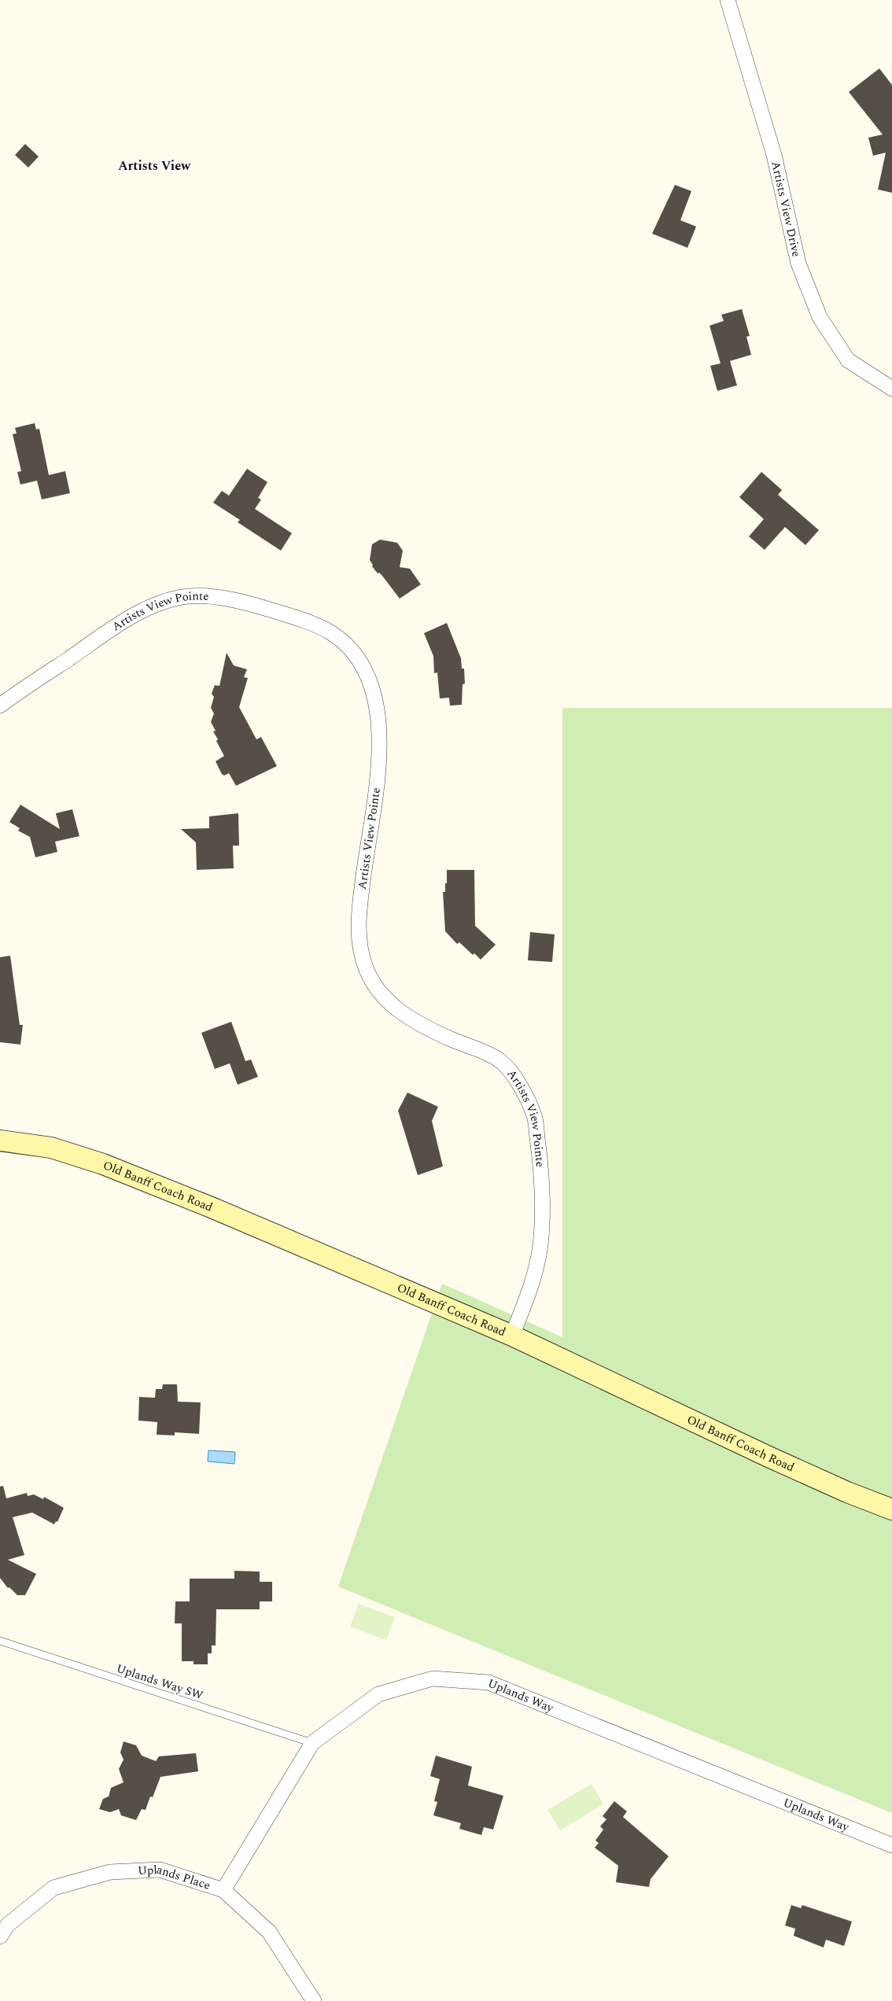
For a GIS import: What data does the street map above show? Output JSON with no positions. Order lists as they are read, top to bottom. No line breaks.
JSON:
{"streets":{"main road":["Old Banff Coach Road"],"street":["Artists View Drive","Artists View Pointe","Uplands Way","Uplands Place"],"lane":["Uplands Way SW"]},"crossings":[["Artists View Pointe","Old Banff Coach Road"],["Uplands Way SW","Uplands Way"],["Uplands Way","Uplands Place"]],"districts":["Artists View"]}
